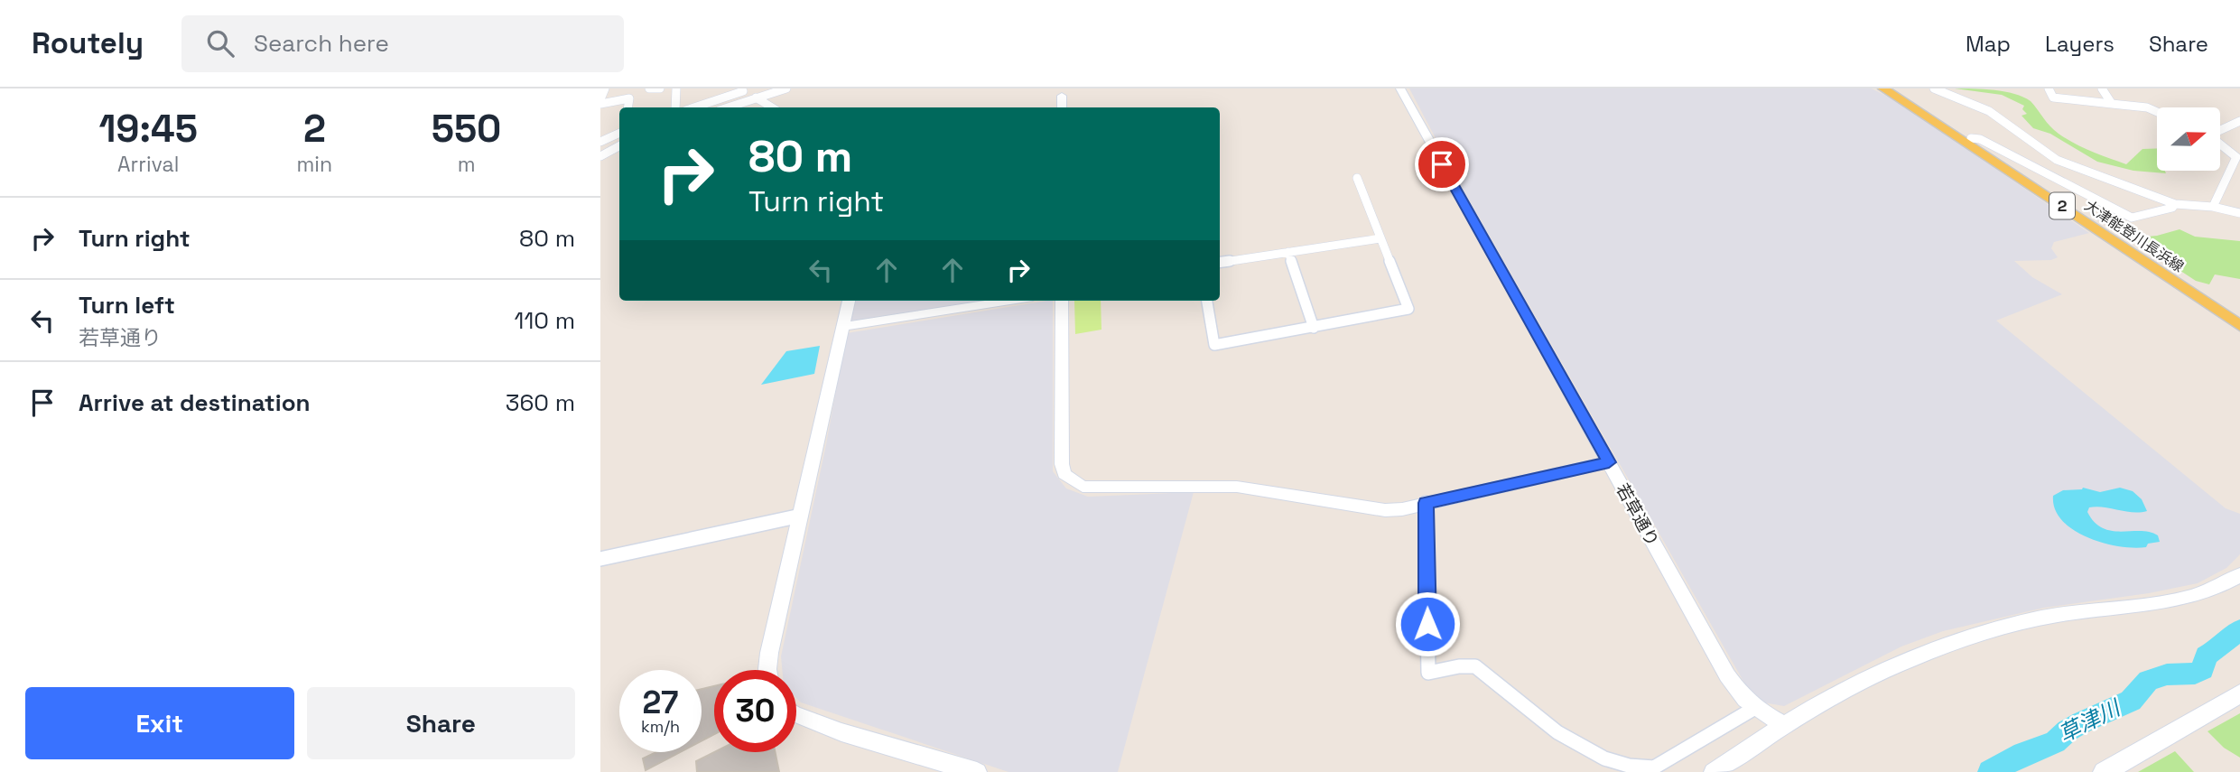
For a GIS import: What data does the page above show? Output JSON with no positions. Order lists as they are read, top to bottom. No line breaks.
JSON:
{"streets":{"main road":["2","大津能登川長浜線"],"street":["若草通り"]},"water":["草津川"],"north":"right","page":{"header":"Routely","search":"Search here","nav":["Map","Layers","Share"],"eta":["19:45","Arrival","2","min","550","m"],"turn":["80 m","Turn right"],"list":[{"name":"Turn right","value":"80 m"},{"name":"Turn left","note":"若草通り","value":"110 m"},{"name":"Arrive at destination","value":"360 m"}],"speed":"27 km/h","limit":"30","buttons":["Exit","Share"]}}
